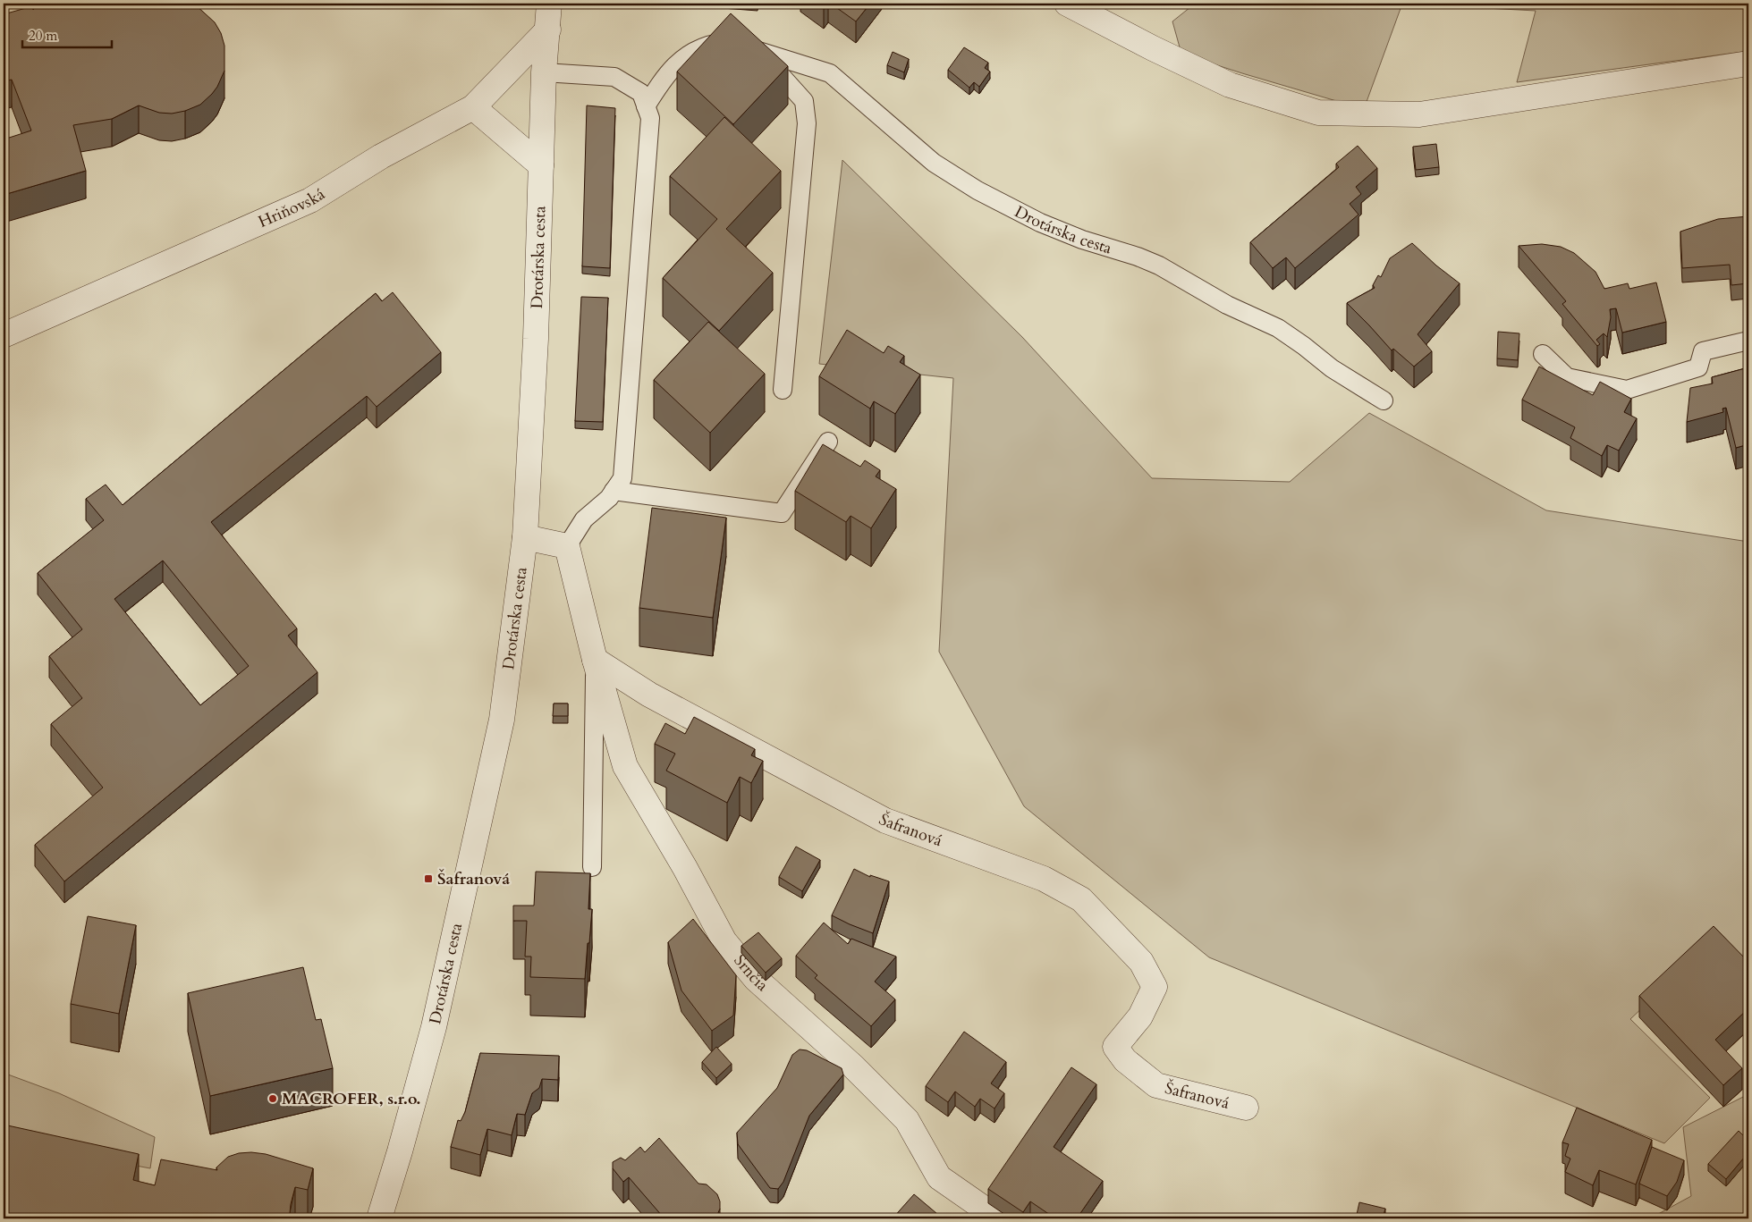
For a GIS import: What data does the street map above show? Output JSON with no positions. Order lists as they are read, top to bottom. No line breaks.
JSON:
{"streets":{"street":["Hriňovská","Drotárska cesta","Šafranová","Srnčia"]},"crossings":[["Hriňovská","Drotárska cesta"],["Šafranová","Srnčia"]],"places":{"transit":["Šafranová"],"other":["MACROFER, s.r.o."]},"scale_bar":"20 m"}
